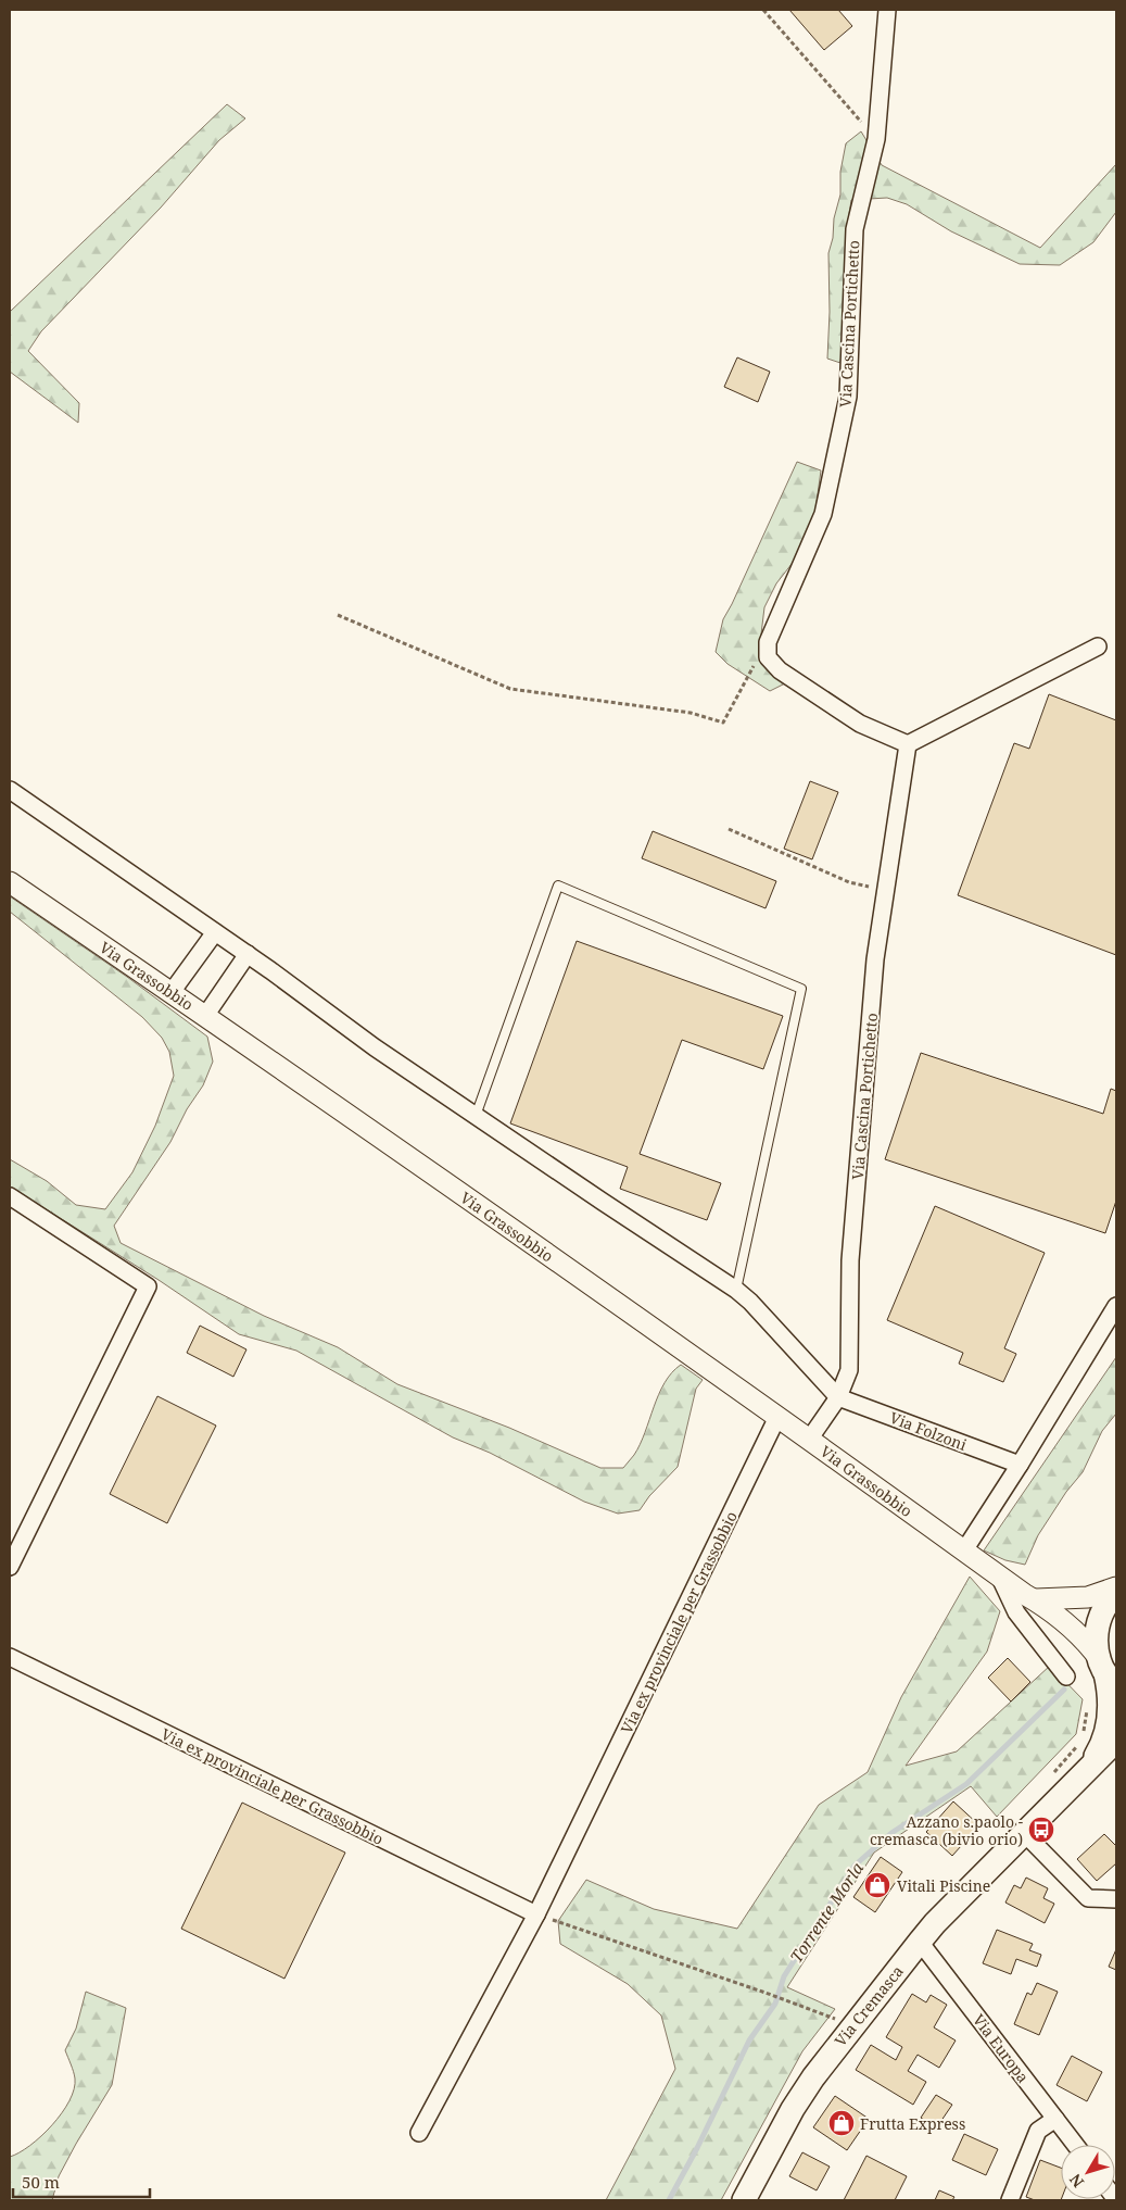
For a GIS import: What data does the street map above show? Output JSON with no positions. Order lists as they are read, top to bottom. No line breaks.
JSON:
{"streets":{"main road":["Via Cremasca"],"street":["Via Cascina Portichetto","Via Grassobbio","Via Folzoni","Via ex provinciale per Grassobbio","Via Europa"]},"crossings":[["Via Cascina Portichetto","Via Grassobbio"],["Via Cascina Portichetto","Via Folzoni"],["Via Grassobbio","Via ex provinciale per Grassobbio"],["Via Grassobbio","Via Cremasca"],["Via Cremasca","Via Europa"]],"water":["Torrente Morla"],"places":{"bus stop":["Azzano s.paolo - cremasca (bivio orio)"],"shop":["Vitali Piscine","Frutta Express"]},"scale_bar":"50 m","north":"bottom left"}
